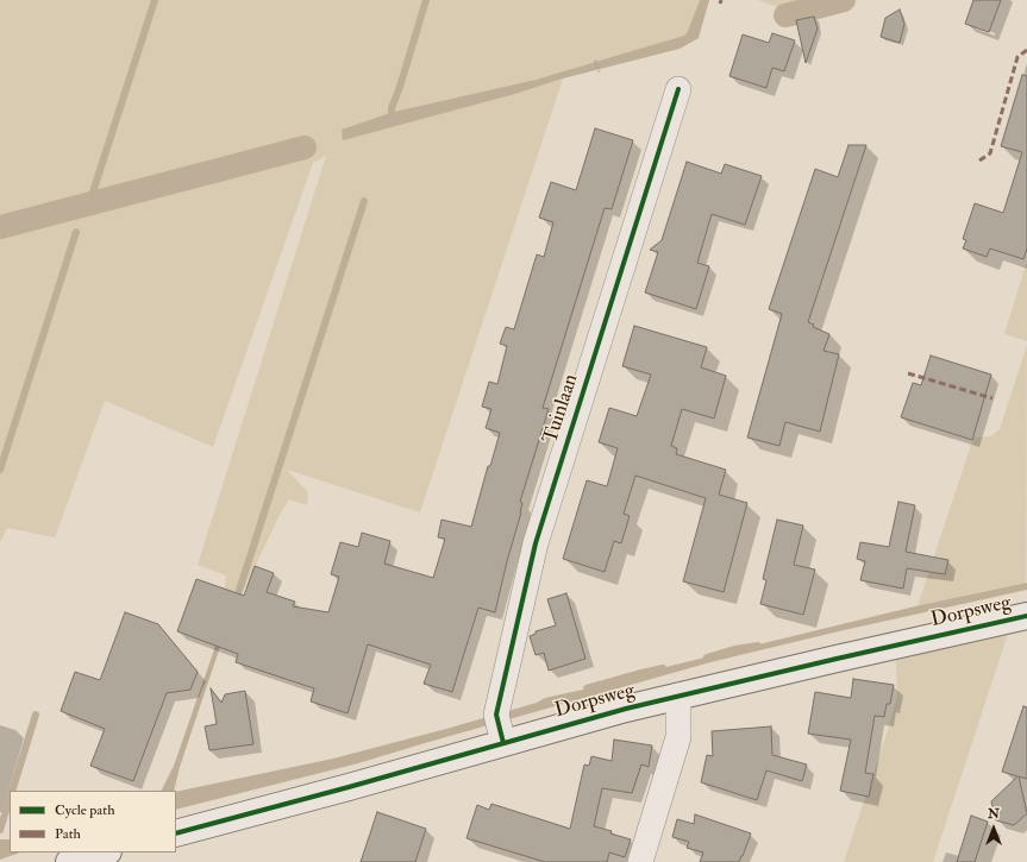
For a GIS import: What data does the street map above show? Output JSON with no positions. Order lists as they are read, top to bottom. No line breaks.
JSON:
{"streets":{"street":["Tuinlaan","Dorpsweg"]},"crossings":[["Tuinlaan","Dorpsweg"]],"legend":["Cycle path","Path"],"north":"top"}
